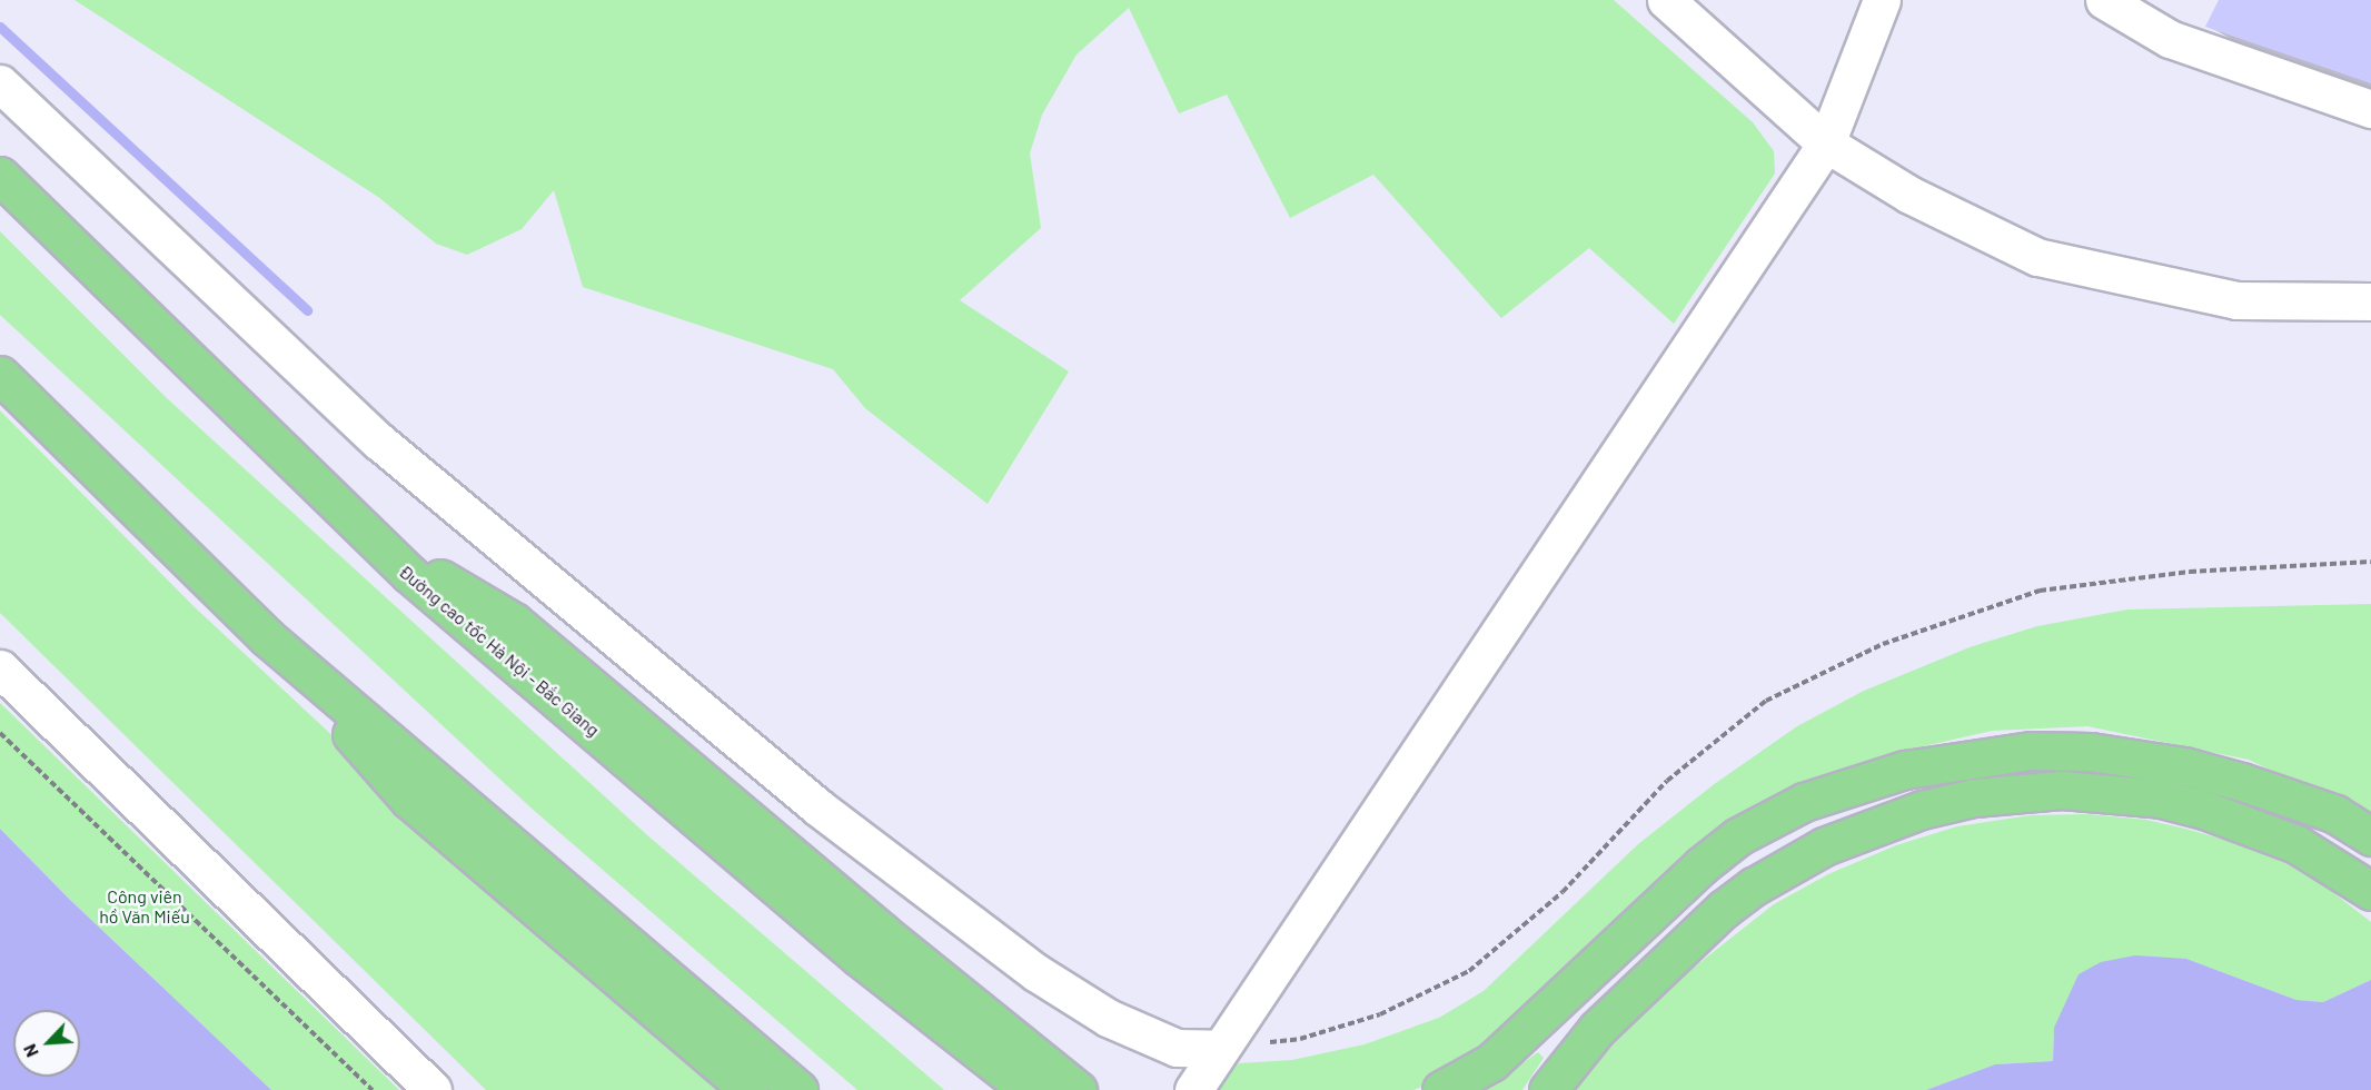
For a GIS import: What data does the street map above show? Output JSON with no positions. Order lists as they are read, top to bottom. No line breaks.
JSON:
{"streets":{"highway":["Đường cao tốc Hà Nội - Bắc Giang"]},"parks":["Công viên hồ Văn Miếu"],"north":"bottom left"}
